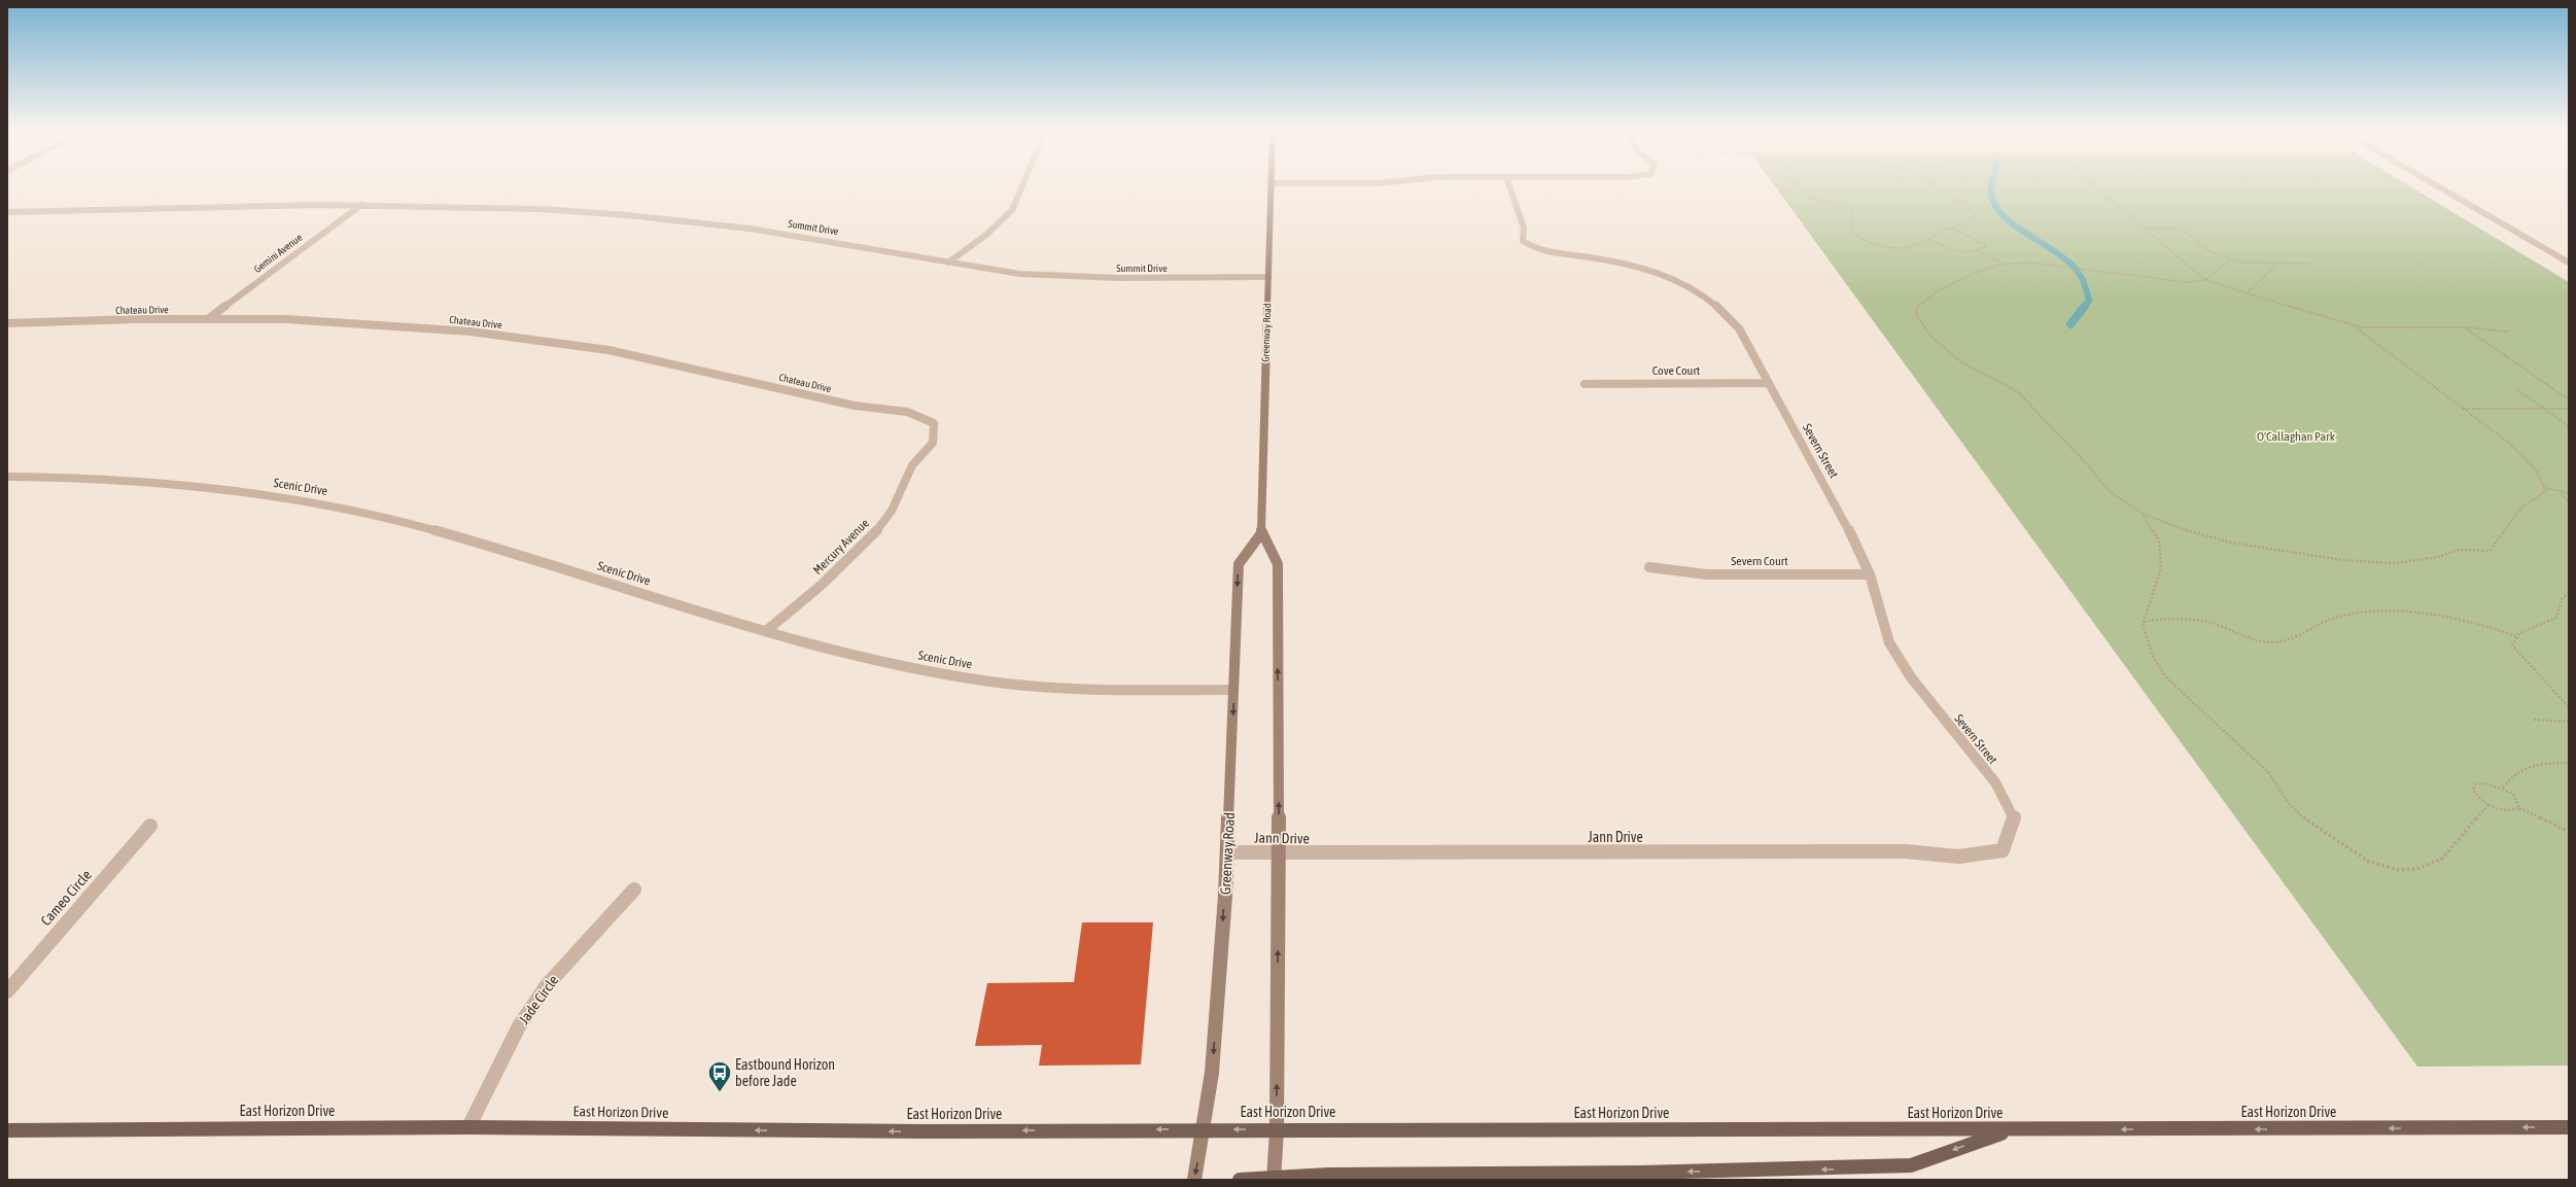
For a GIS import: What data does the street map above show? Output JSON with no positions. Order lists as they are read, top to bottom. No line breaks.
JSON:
{"streets":{"main road":["East Horizon Drive"],"street":["Summit Drive","Gemini Avenue","Chateau Drive","Greenway Road","Cove Court","Severn Street","Scenic Drive","Mercury Avenue","Severn Court","Jann Drive","Cameo Circle","Jade Circle"]},"crossings":[["Summit Drive","Gemini Avenue"],["Summit Drive","Greenway Road"],["Gemini Avenue","Chateau Drive"],["Chateau Drive","Mercury Avenue"],["Greenway Road","Scenic Drive"],["Greenway Road","Jann Drive"],["Greenway Road","East Horizon Drive"],["Cove Court","Severn Street"],["Severn Street","Severn Court"],["Severn Street","Jann Drive"],["Scenic Drive","Mercury Avenue"],["Jade Circle","East Horizon Drive"]],"one_way":["East Horizon Drive"],"parks":["O'Callaghan Park"],"places":{"bus stop":["Eastbound Horizon before Jade"]}}
